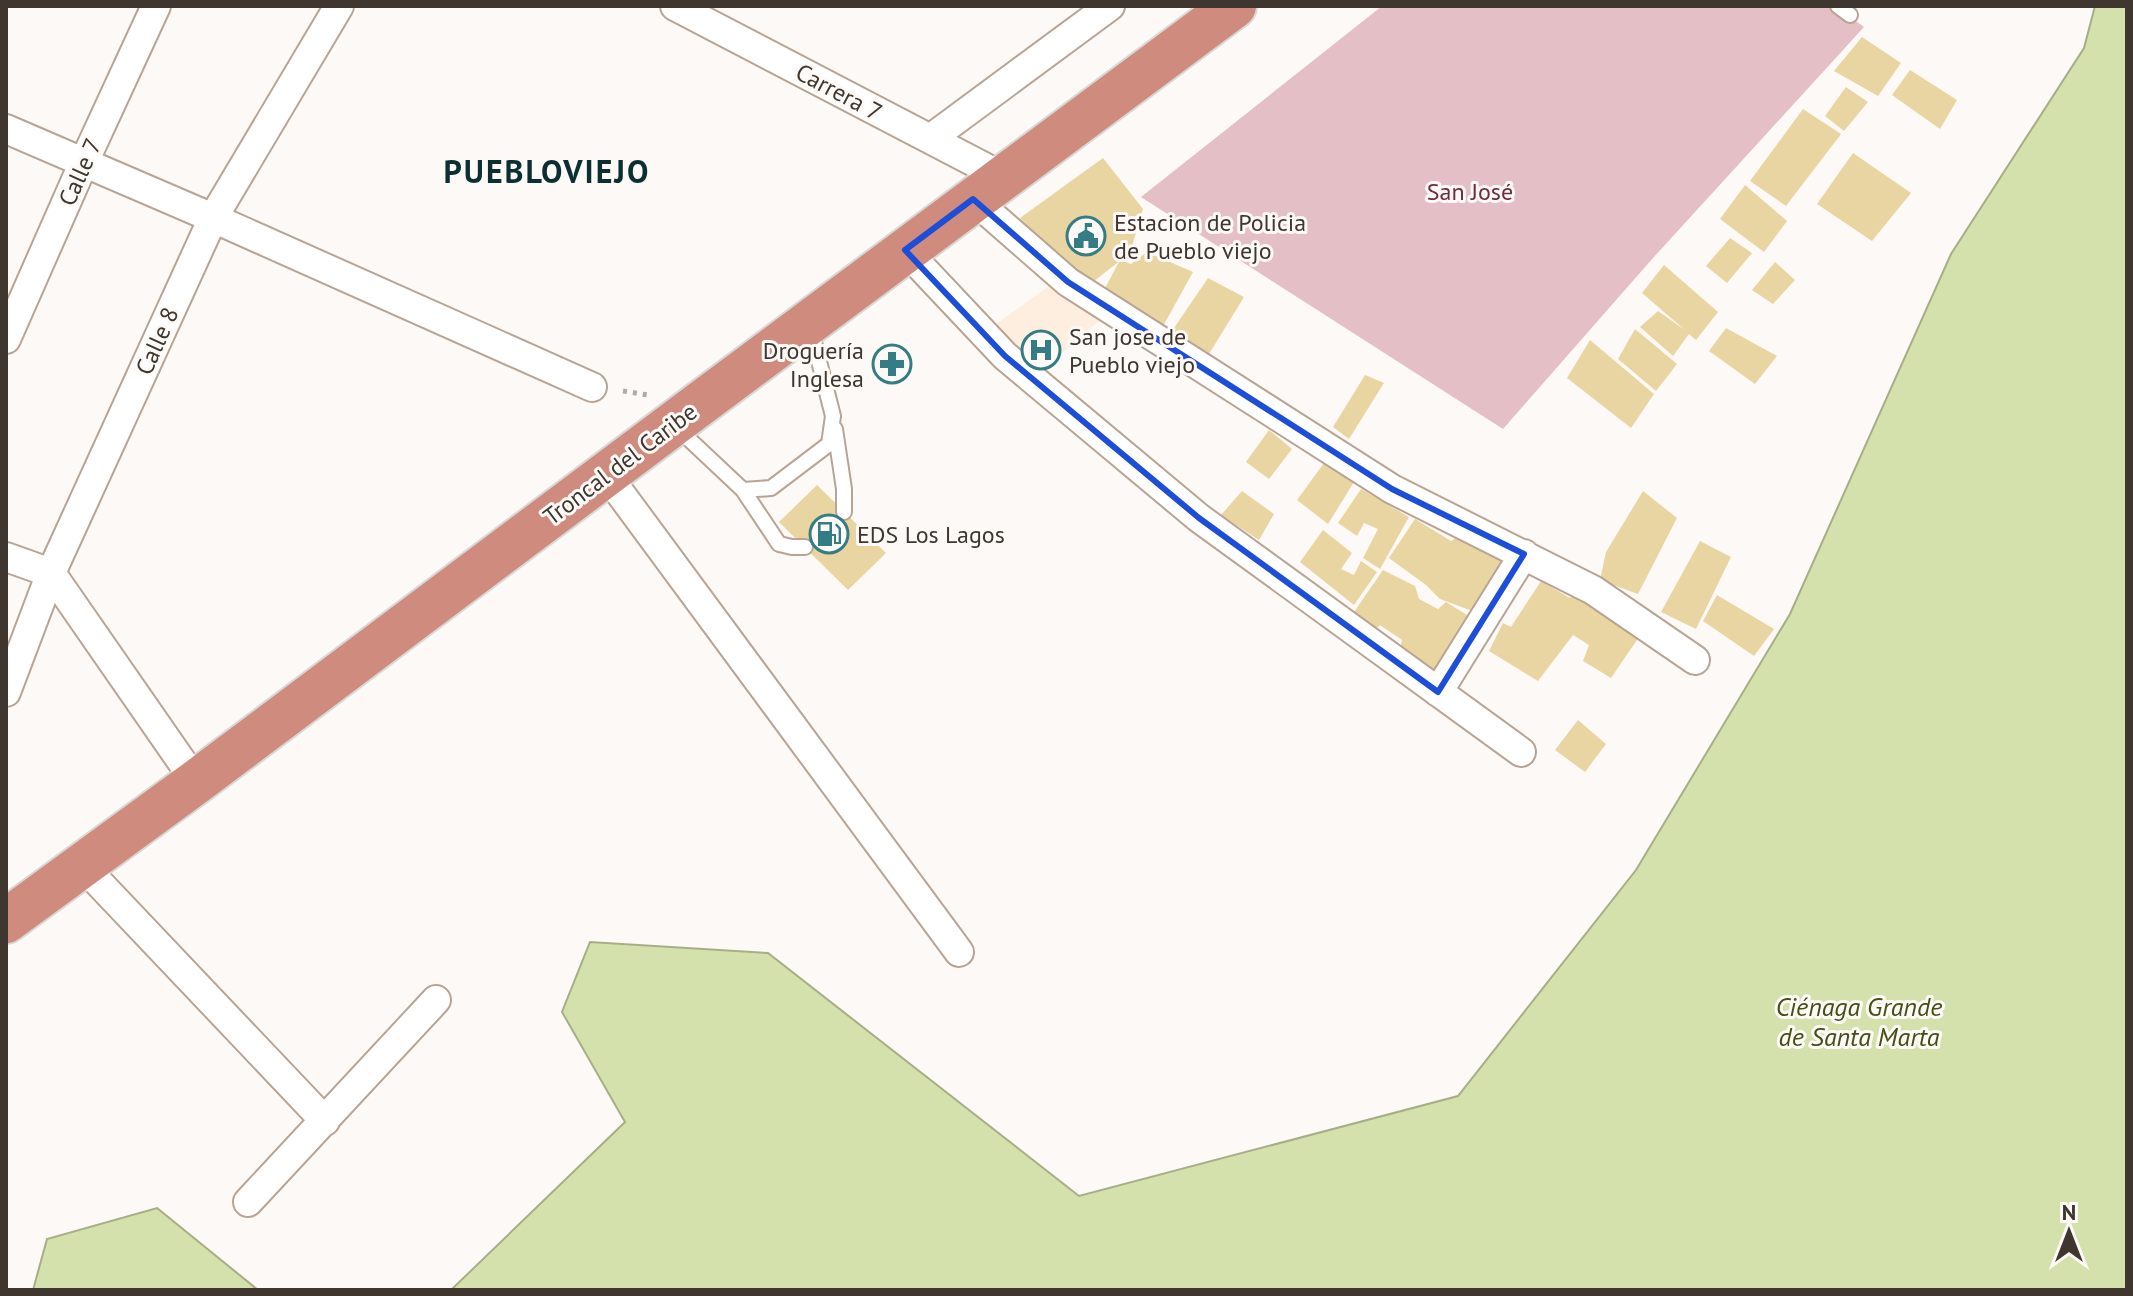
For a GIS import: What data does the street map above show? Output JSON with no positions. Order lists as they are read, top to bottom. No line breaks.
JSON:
{"streets":{"highway":["Troncal del Caribe"],"street":["Carrera 7","Calle 7","Calle 8"]},"crossings":[["Carrera 7","Troncal del Caribe"]],"districts":["PUEBLOVIEJO"],"water":["Ciénaga Grande de Santa Marta"],"parks":["San José"],"places":{"public building":["Estacion de Policia de Pueblo viejo"],"hospital":["San jose de Pueblo viejo"],"pharmacy":["Droguería Inglesa"],"fuel station":["EDS Los Lagos"]},"north":"top"}
